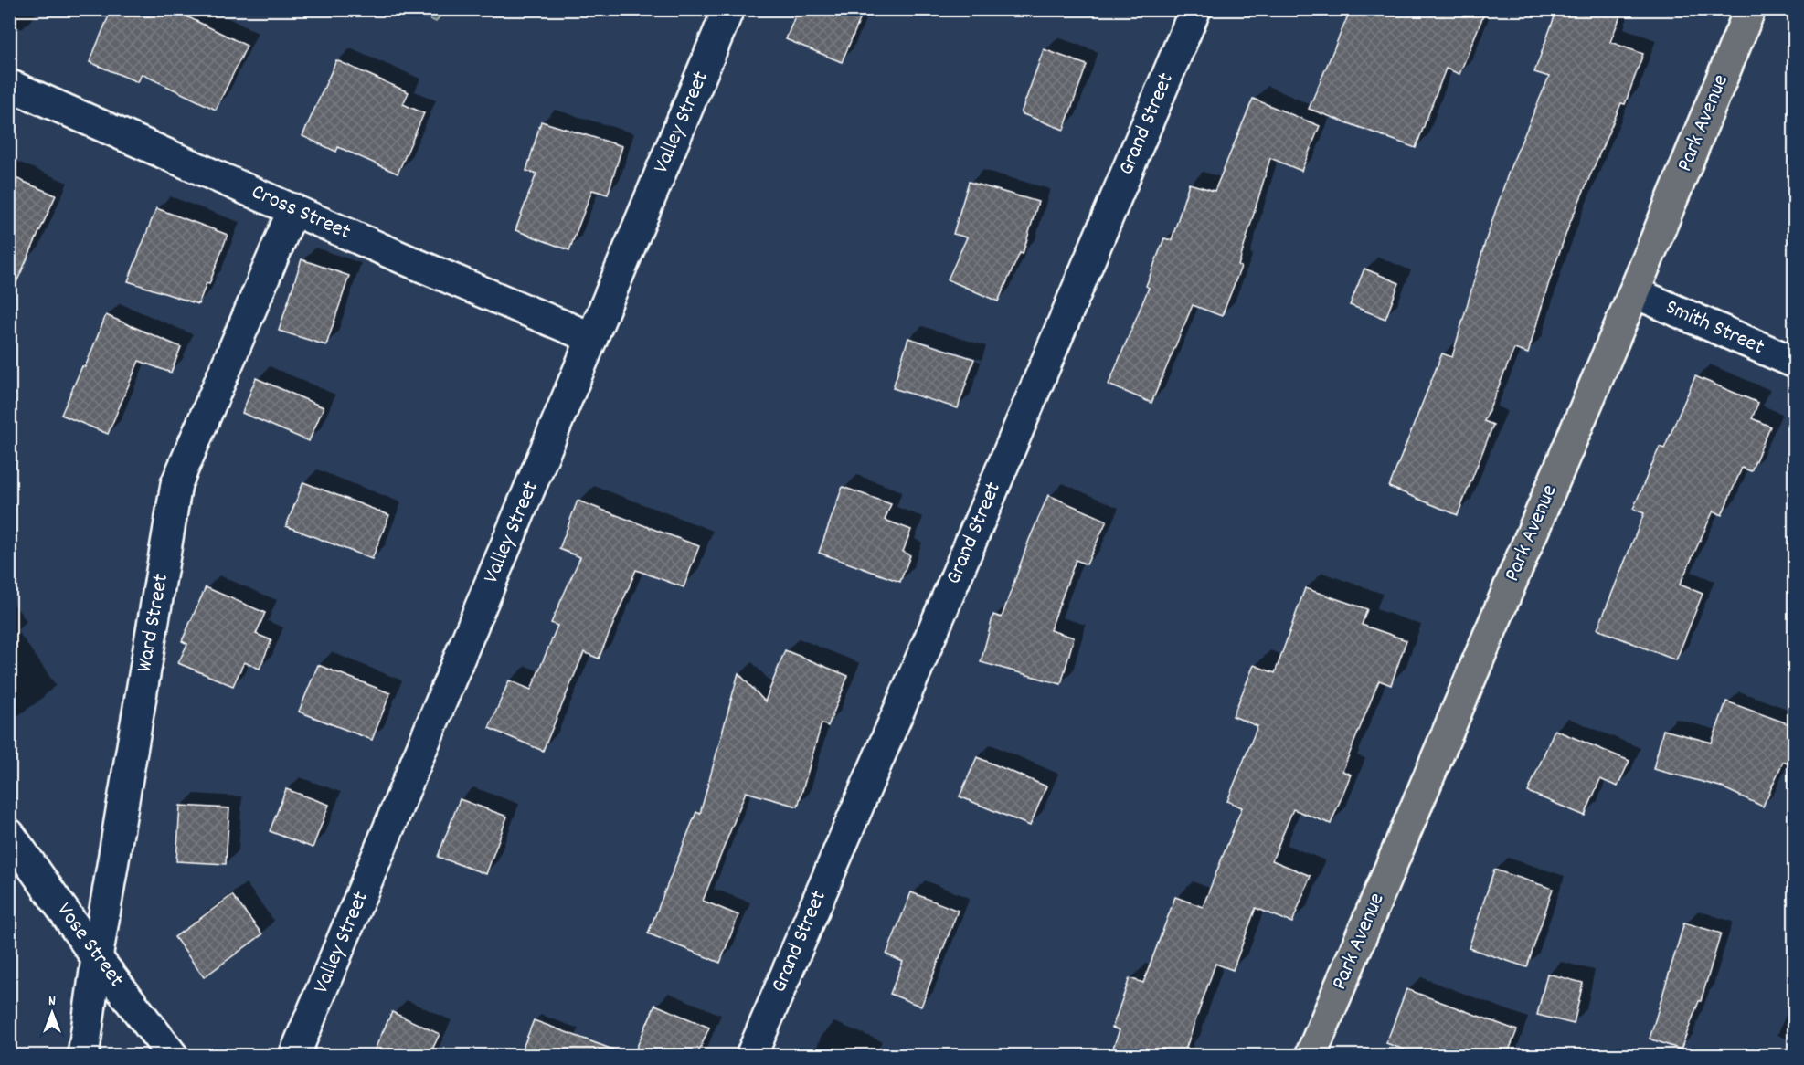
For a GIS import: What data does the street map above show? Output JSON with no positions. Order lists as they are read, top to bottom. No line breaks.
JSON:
{"streets":{"main road":["Park Avenue"],"street":["Valley Street","Grand Street","Cross Street","Smith Street","Ward Street","Vose Street"]},"crossings":[["Valley Street","Cross Street"],["Park Avenue","Smith Street"],["Cross Street","Ward Street"],["Ward Street","Vose Street"]],"north":"top"}
